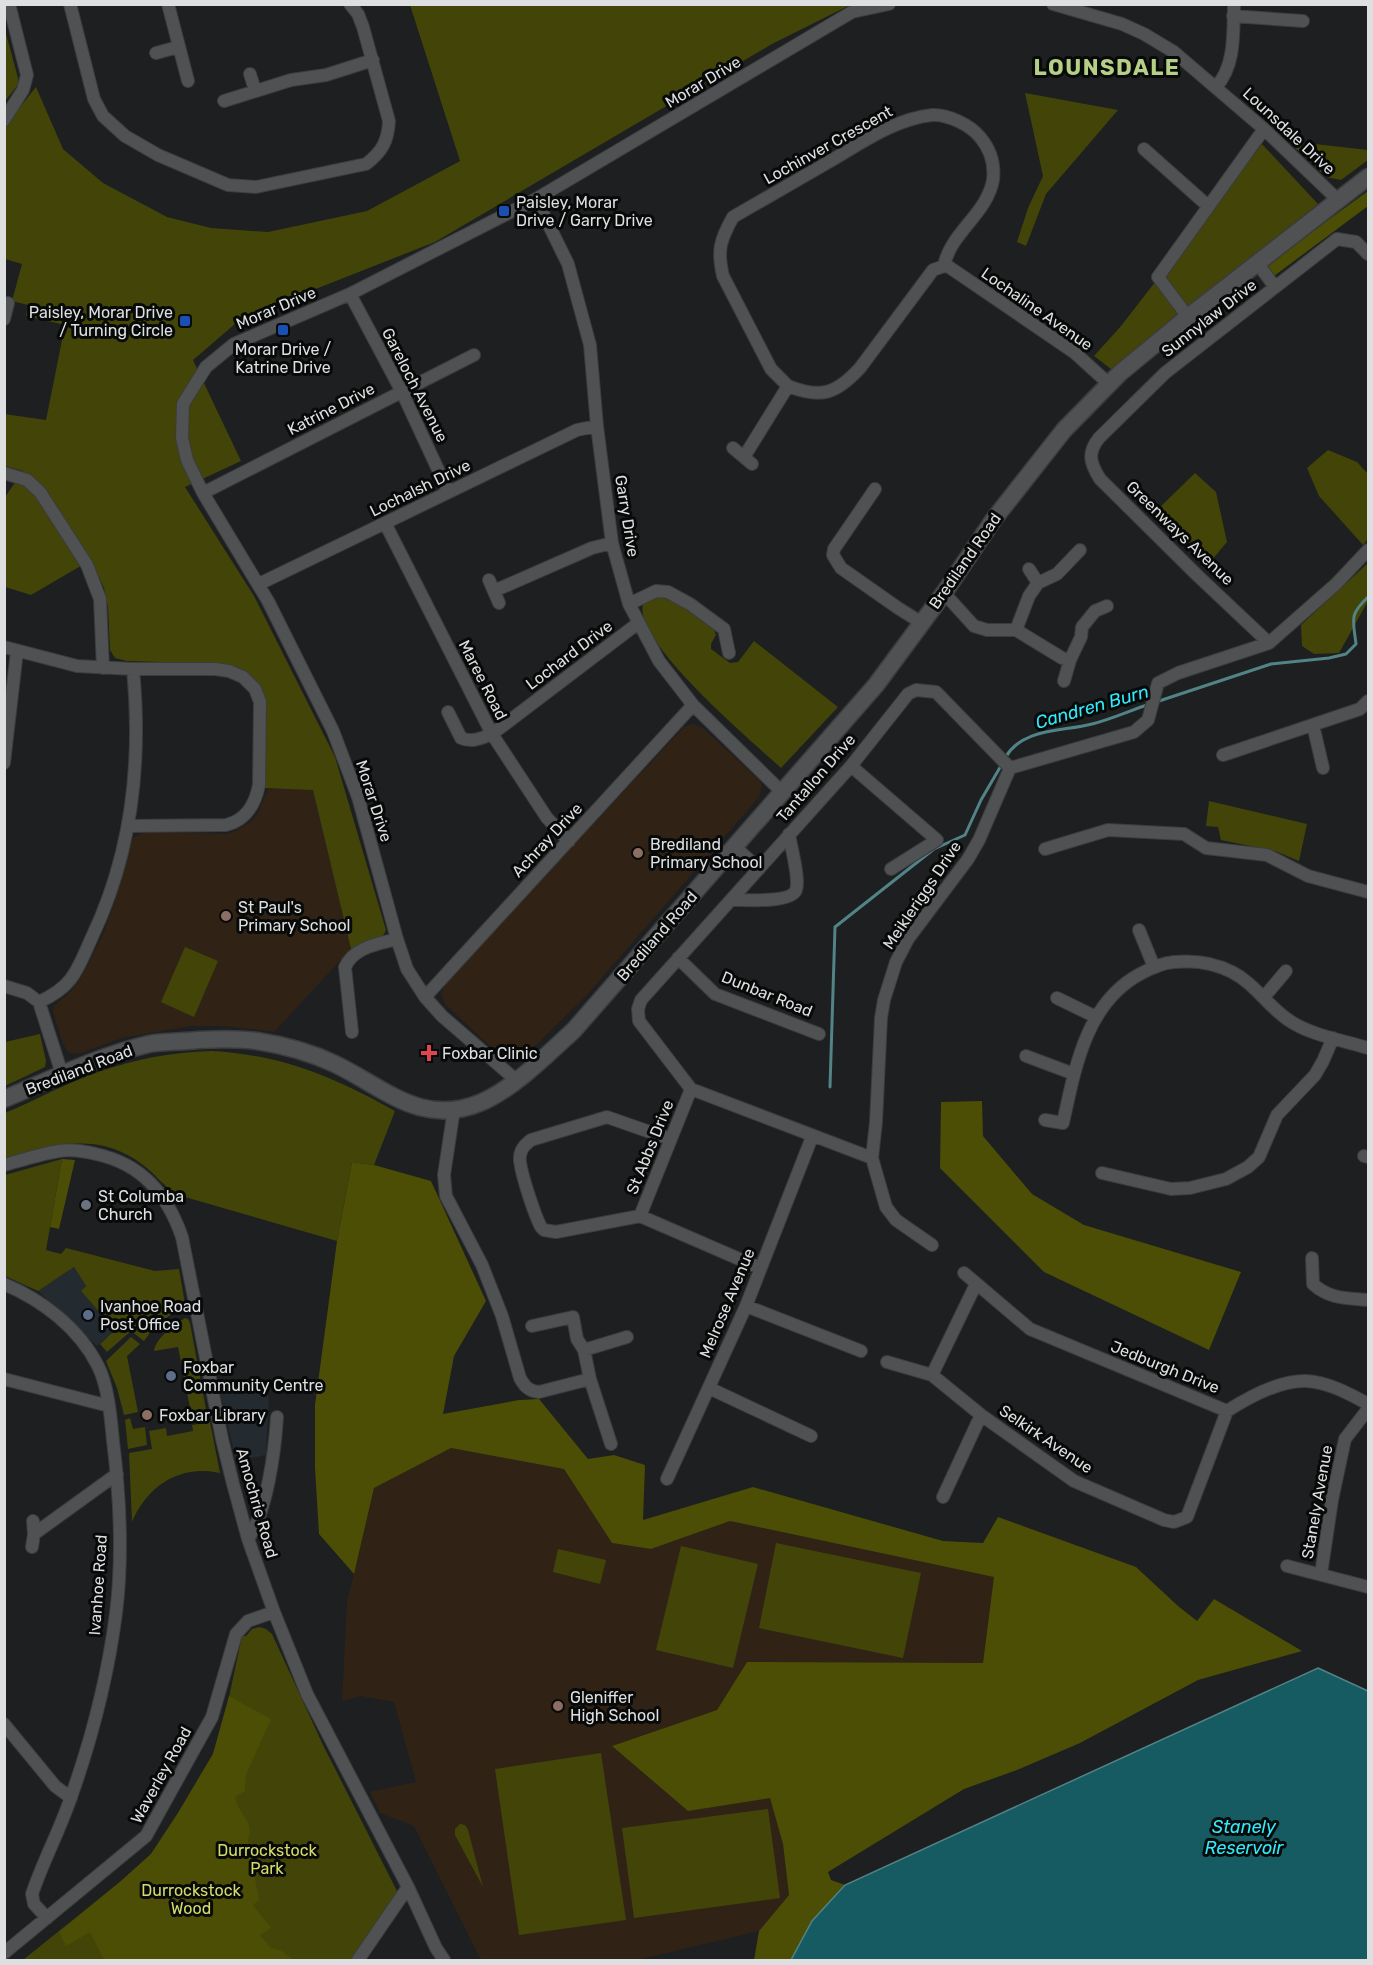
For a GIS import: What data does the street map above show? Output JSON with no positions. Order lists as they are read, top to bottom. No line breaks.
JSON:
{"streets":{"street":["Morar Drive","Lounsdale Drive","Lochinver Crescent","Lochaline Avenue","Sunnylaw Drive","Gareloch Avenue","Katrine Drive","Lochalsh Drive","Garry Drive","Greenways Avenue","Brediland Road","Lochard Drive","Maree Road","Tantallon Drive","Achray Drive","Meikleriggs Drive","Dunbar Road","St Abbs Drive","Melrose Avenue","Jedburgh Drive","Selkirk Avenue","Stanely Avenue","Amochrie Road","Ivanhoe Road","Waverley Road"]},"crossings":[["Morar Drive","Gareloch Avenue"],["Morar Drive","Katrine Drive"],["Morar Drive","Lochalsh Drive"],["Morar Drive","Garry Drive"],["Morar Drive","Brediland Road"],["Morar Drive","Achray Drive"],["Lounsdale Drive","Brediland Road"],["Lochinver Crescent","Lochaline Avenue"],["Lochaline Avenue","Brediland Road"],["Sunnylaw Drive","Greenways Avenue"],["Gareloch Avenue","Katrine Drive"],["Gareloch Avenue","Lochalsh Drive"],["Lochalsh Drive","Garry Drive"],["Lochalsh Drive","Maree Road"],["Garry Drive","Brediland Road"],["Garry Drive","Lochard Drive"],["Garry Drive","Achray Drive"],["Lochard Drive","Maree Road"],["Maree Road","Achray Drive"],["Tantallon Drive","Meikleriggs Drive"],["Tantallon Drive","Dunbar Road"],["Tantallon Drive","St Abbs Drive"],["Jedburgh Drive","Selkirk Avenue"],["Amochrie Road","Waverley Road"],["Ivanhoe Road","Waverley Road"]],"districts":["LOUNSDALE"],"water":["Candren Burn","Stanely Reservoir"],"parks":["Durrockstock Park","Durrockstock Wood"],"places":{"transit":["Paisley, Morar Drive / Garry Drive","Paisley, Morar Drive / Turning Circle","Morar Drive / Katrine Drive"],"other":["Brediland Primary School","St Paul's Primary School","St Columba Church","Ivanhoe Road Post Office","Foxbar Community Centre","Foxbar Library","Gleniffer High School"],"health":["Foxbar Clinic"]}}
